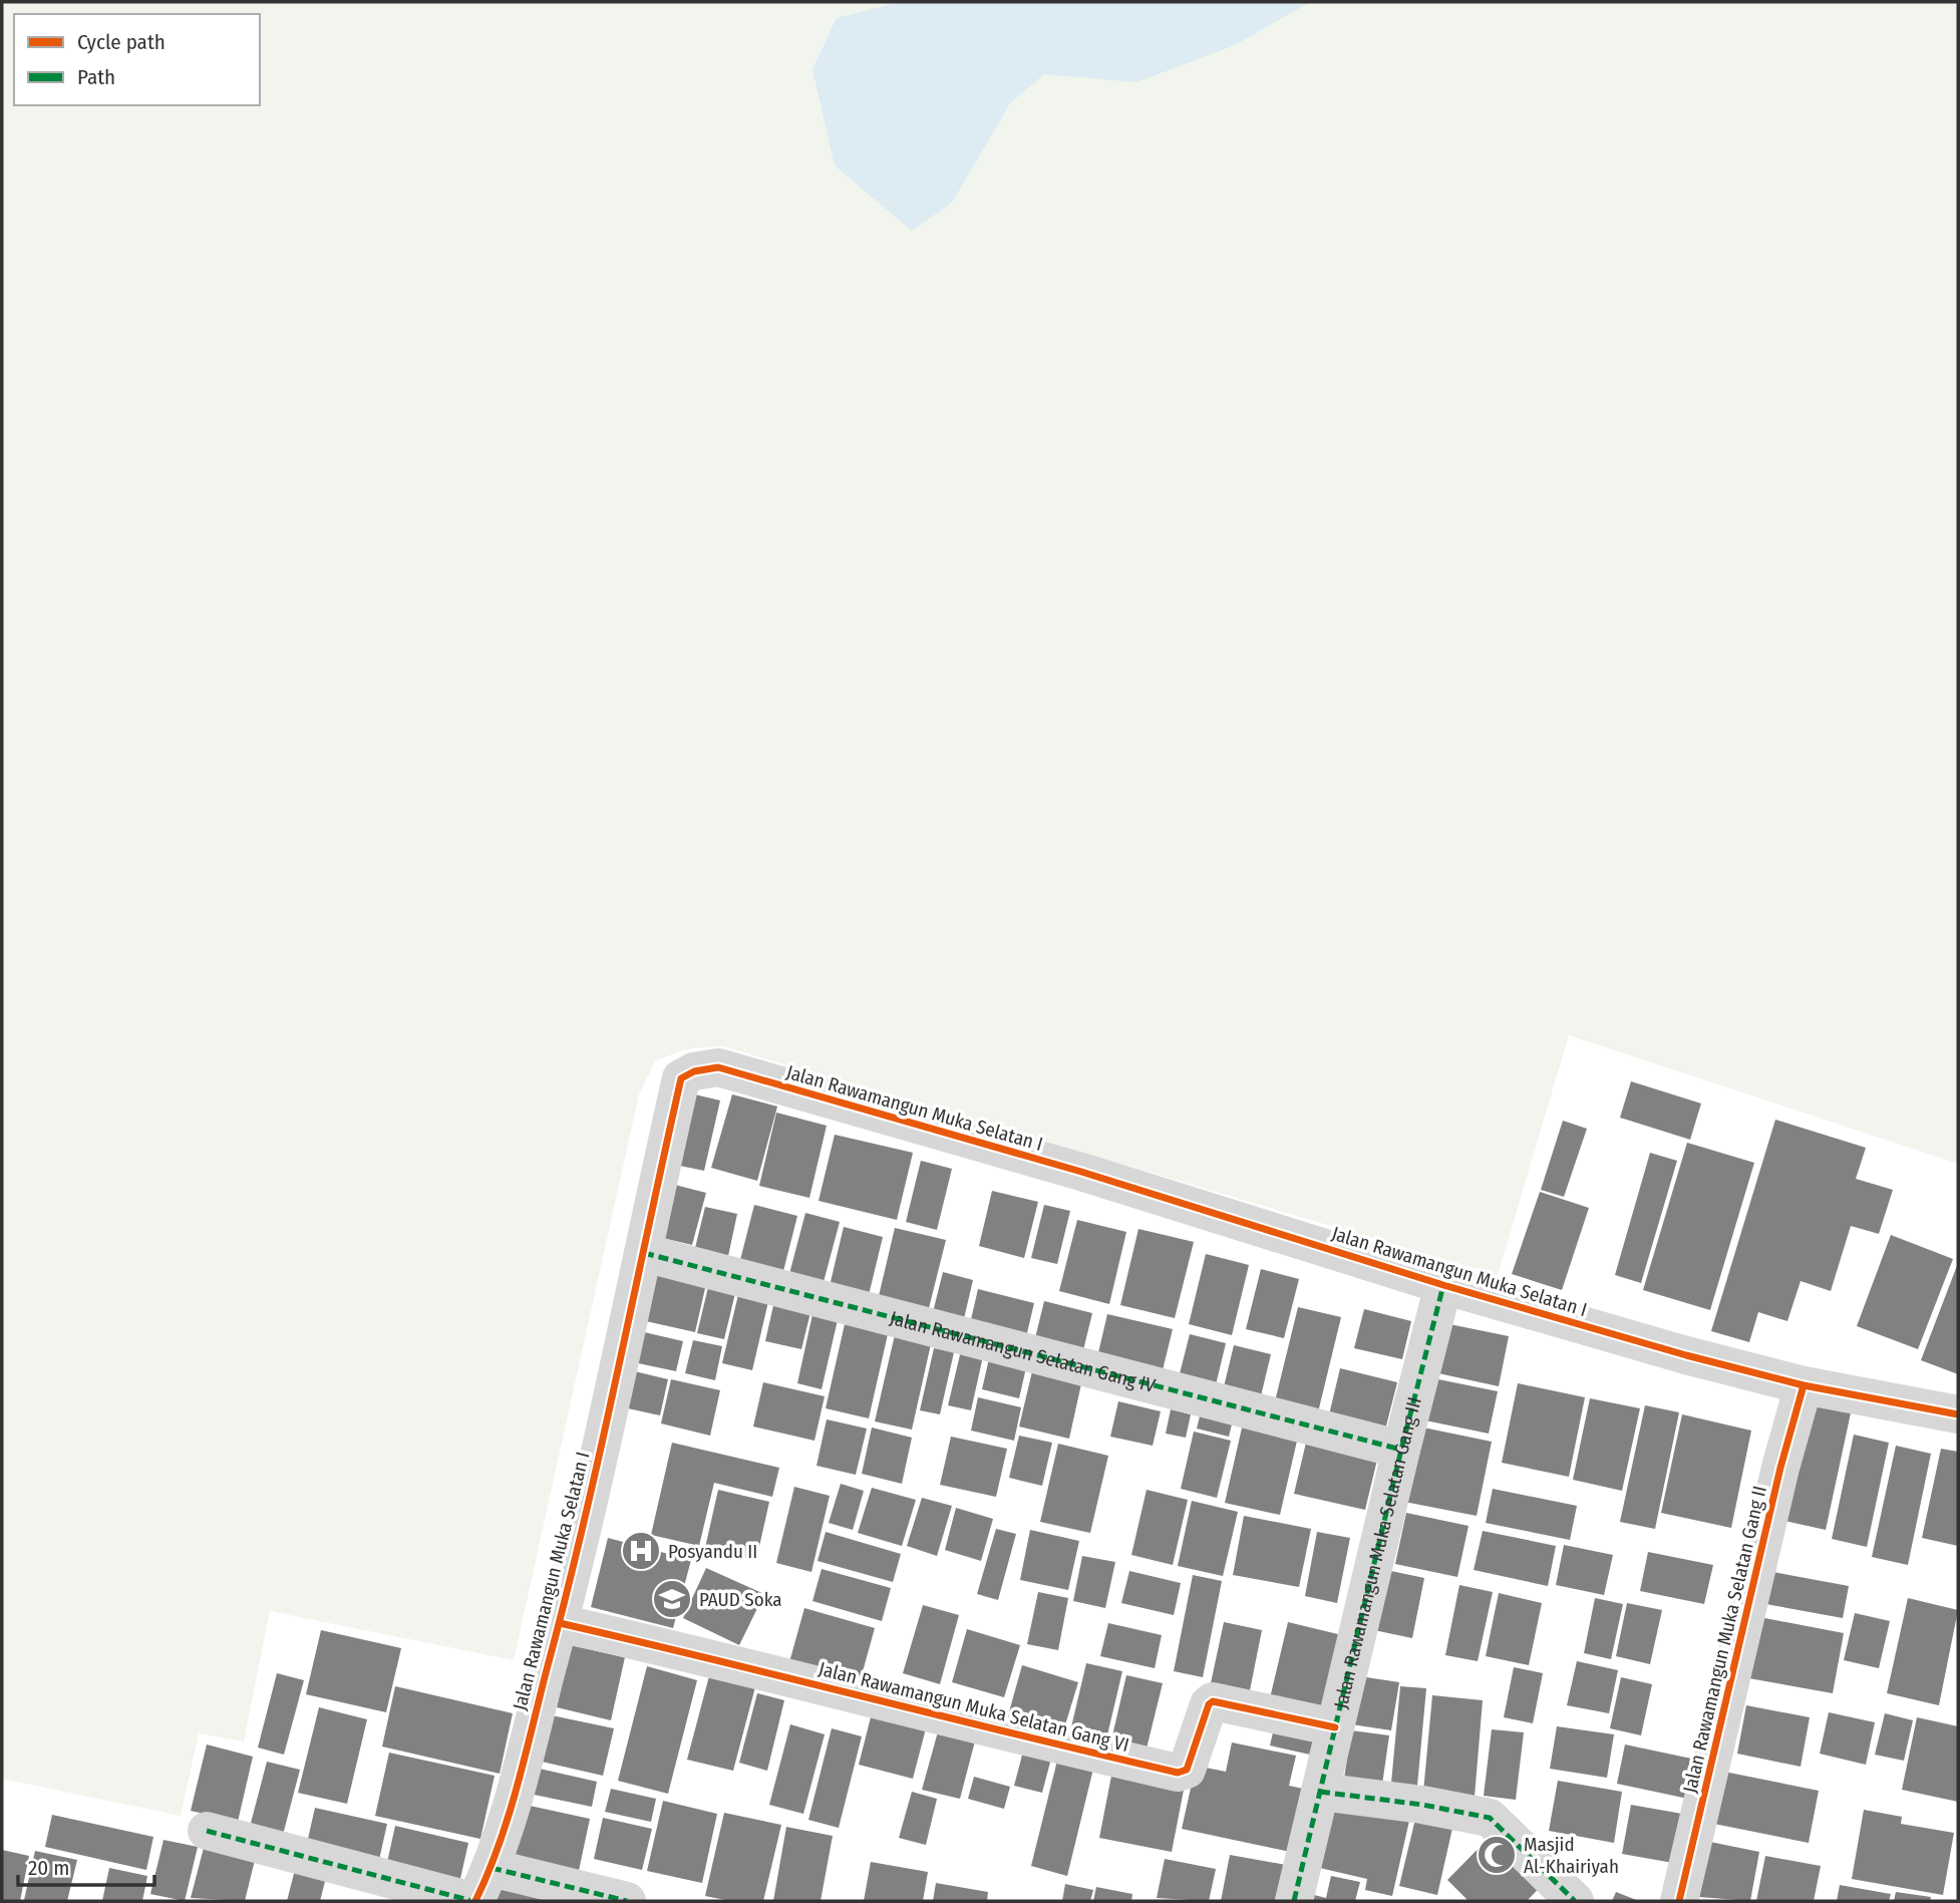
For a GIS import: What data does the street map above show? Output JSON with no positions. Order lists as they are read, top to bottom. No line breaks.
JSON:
{"streets":{"street":["Jalan Rawamangun Muka Selatan I","Jalan Rawamangun Selatan Gang IV","Jalan Rawamangun Muka Selatan Gang III","Jalan Rawamangun Muka Selatan Gang II","Jalan Rawamangun Muka Selatan Gang VI"]},"crossings":[["Jalan Rawamangun Muka Selatan I","Jalan Rawamangun Selatan Gang IV"],["Jalan Rawamangun Muka Selatan I","Jalan Rawamangun Muka Selatan Gang III"],["Jalan Rawamangun Muka Selatan I","Jalan Rawamangun Muka Selatan Gang II"],["Jalan Rawamangun Muka Selatan I","Jalan Rawamangun Muka Selatan Gang VI"],["Jalan Rawamangun Selatan Gang IV","Jalan Rawamangun Muka Selatan Gang III"],["Jalan Rawamangun Muka Selatan Gang III","Jalan Rawamangun Muka Selatan Gang VI"]],"places":{"hospital":["Posyandu II"],"school or university":["PAUD Soka"],"mosque":["Masjid Al-Khairiyah"]},"legend":["Cycle path","Path"],"scale_bar":"20 m"}
